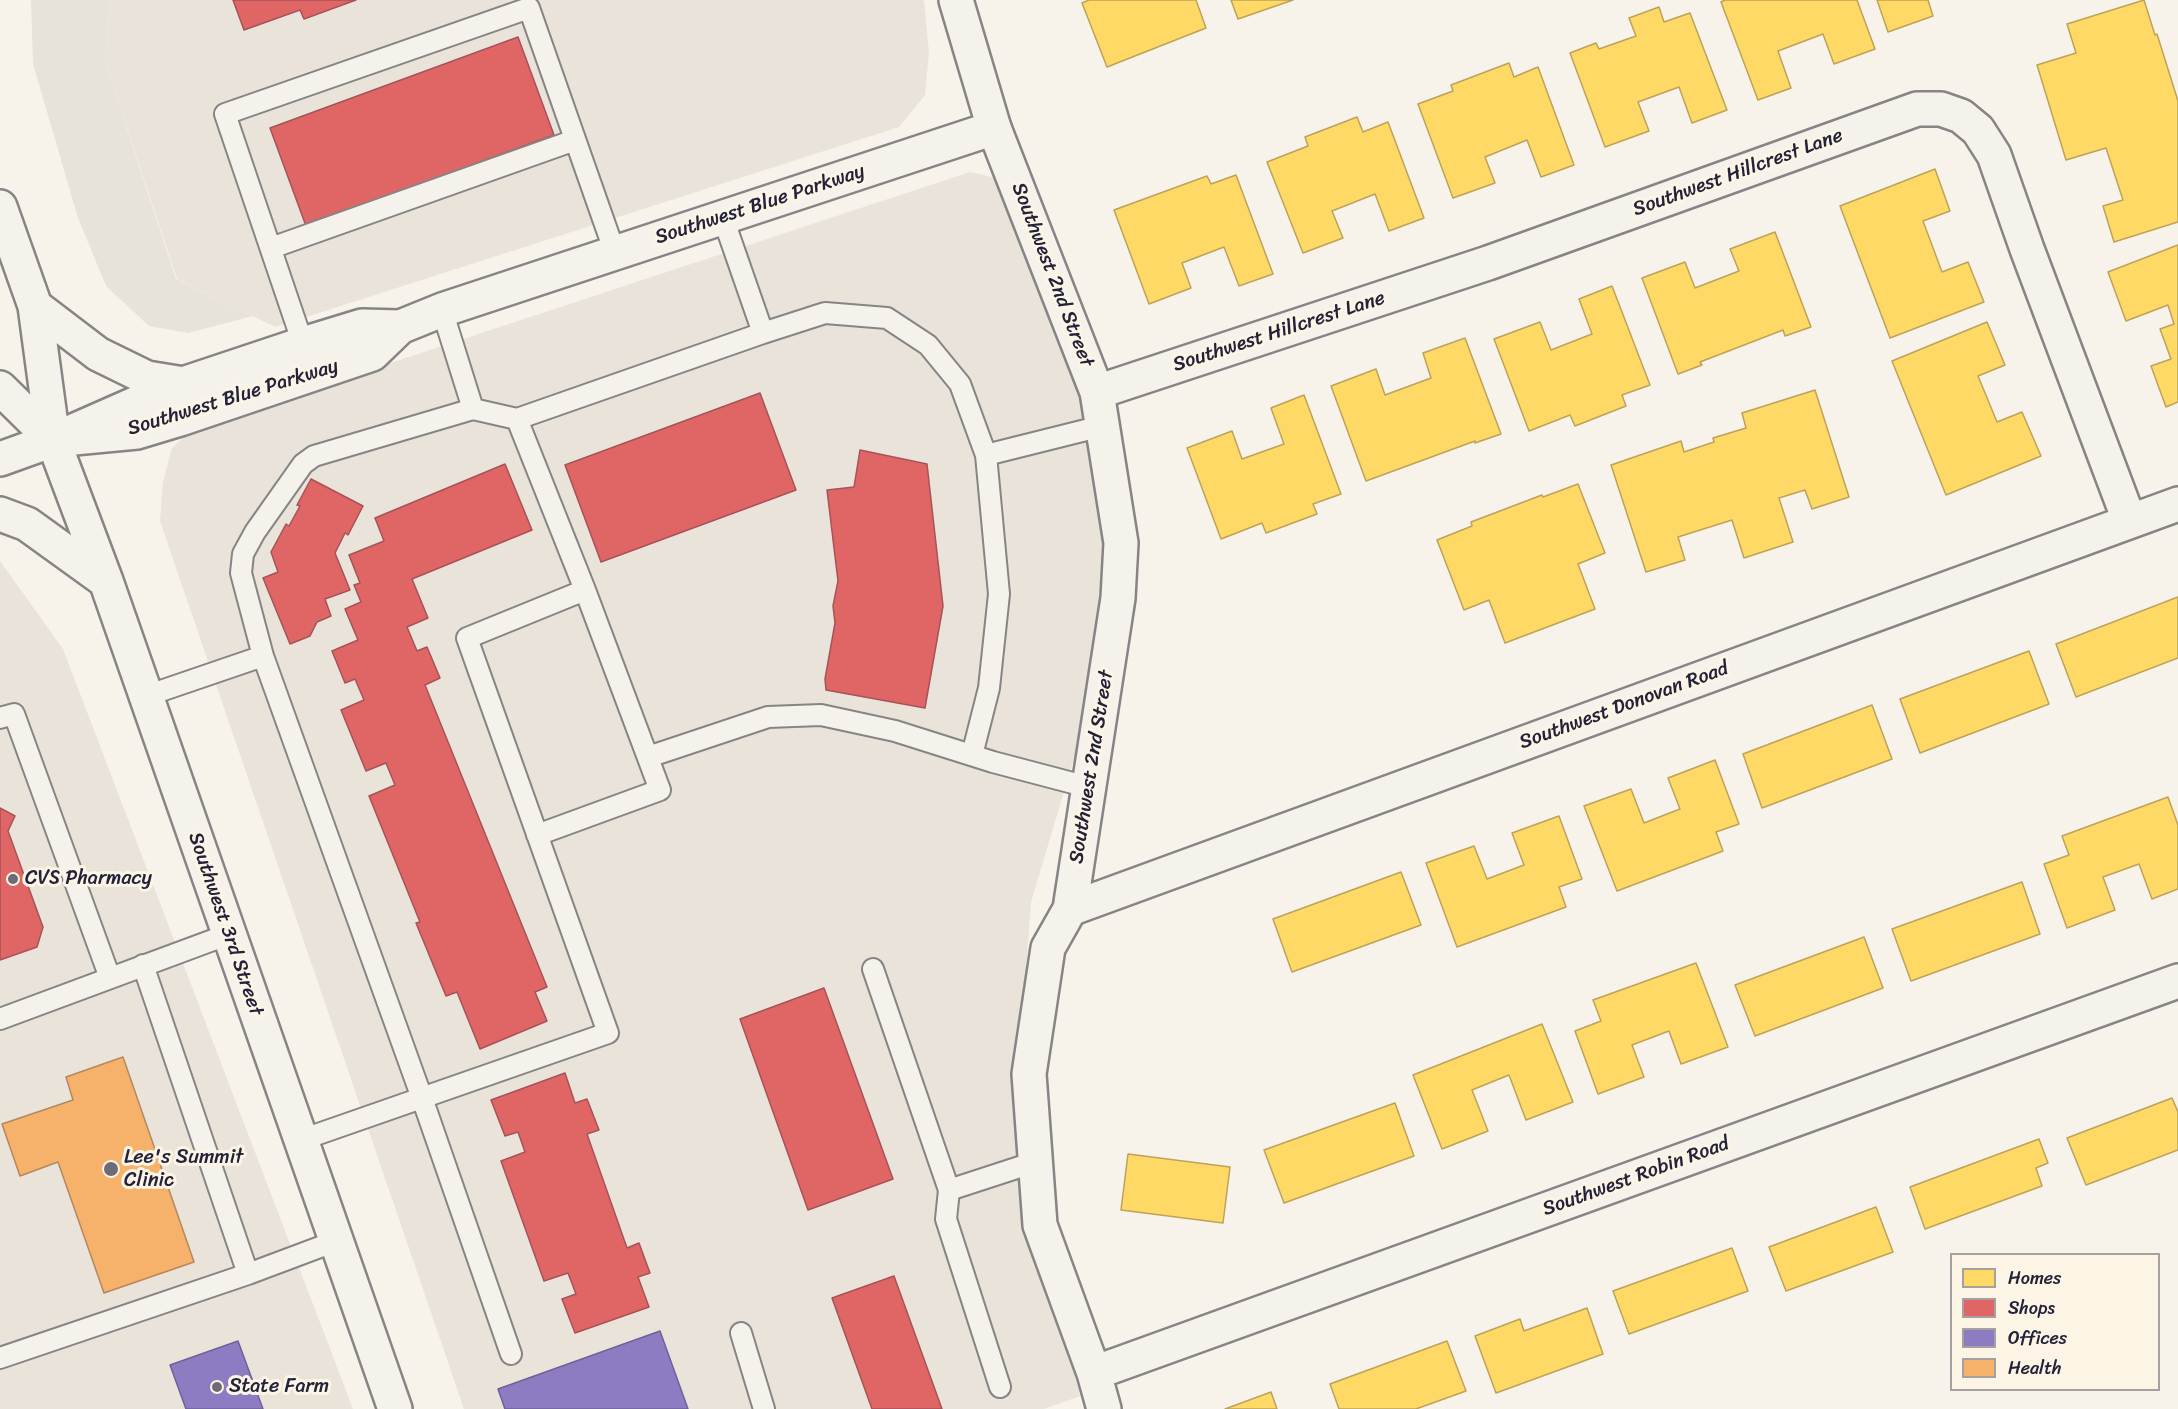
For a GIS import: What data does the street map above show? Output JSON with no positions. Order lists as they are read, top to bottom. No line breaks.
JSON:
{"streets":{"street":["Southwest Hillcrest Lane","Southwest Blue Parkway","Southwest 2nd Street","Southwest Donovan Road","Southwest 3rd Street","Southwest Robin Road"]},"crossings":[["Southwest Hillcrest Lane","Southwest 2nd Street"],["Southwest Hillcrest Lane","Southwest Donovan Road"],["Southwest Blue Parkway","Southwest 2nd Street"],["Southwest Blue Parkway","Southwest 3rd Street"],["Southwest 2nd Street","Southwest Donovan Road"],["Southwest 2nd Street","Southwest Robin Road"]],"places":["CVS Pharmacy","Lee's Summit Clinic","State Farm"],"legend":["Homes","Shops","Offices","Health"]}
